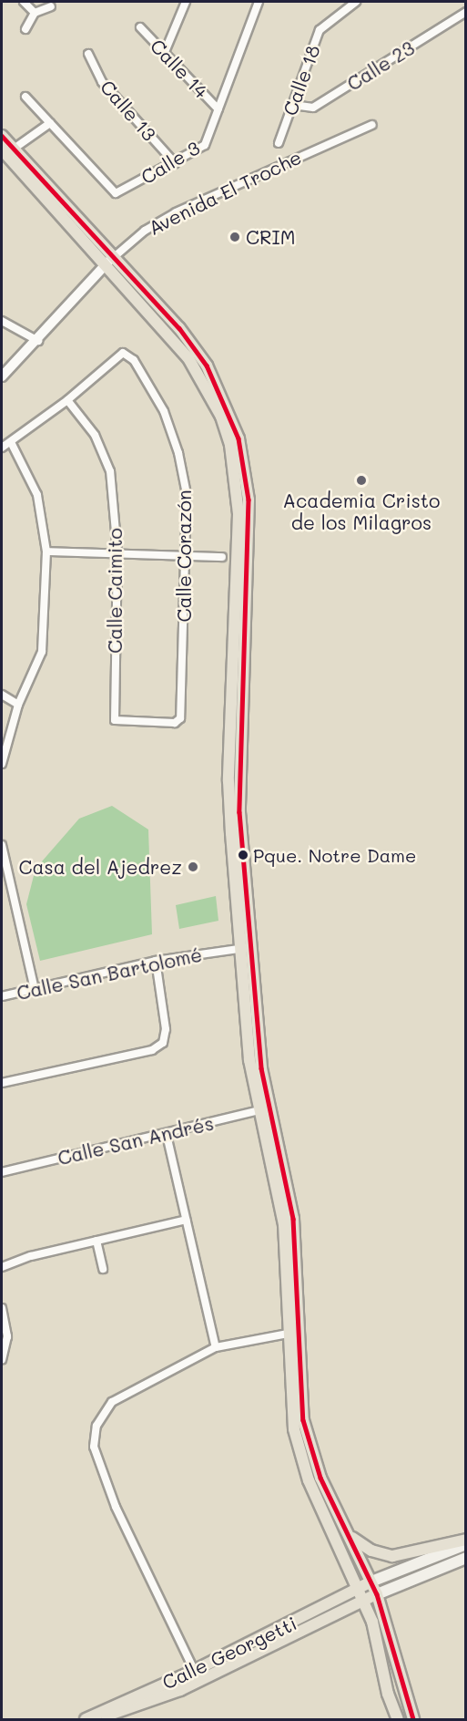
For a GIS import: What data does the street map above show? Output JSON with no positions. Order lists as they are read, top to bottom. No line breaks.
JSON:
{"streets":{"main road":["Calle Georgetti"],"street":["Calle 23","Calle 14","Calle 18","Calle 13","Calle 3","Avenida El Troche","Calle Corazón","Calle Caimito","Calle San Bartolomé","Calle San Andrés"]},"crossings":[["Calle 23","Calle 18"],["Calle 14","Calle 3"],["Calle 13","Calle 3"],["Calle Corazón","Calle Caimito"]],"places":["CRIM","Academia Cristo de los Milagros","Pque. Notre Dame","Casa del Ajedrez"]}
